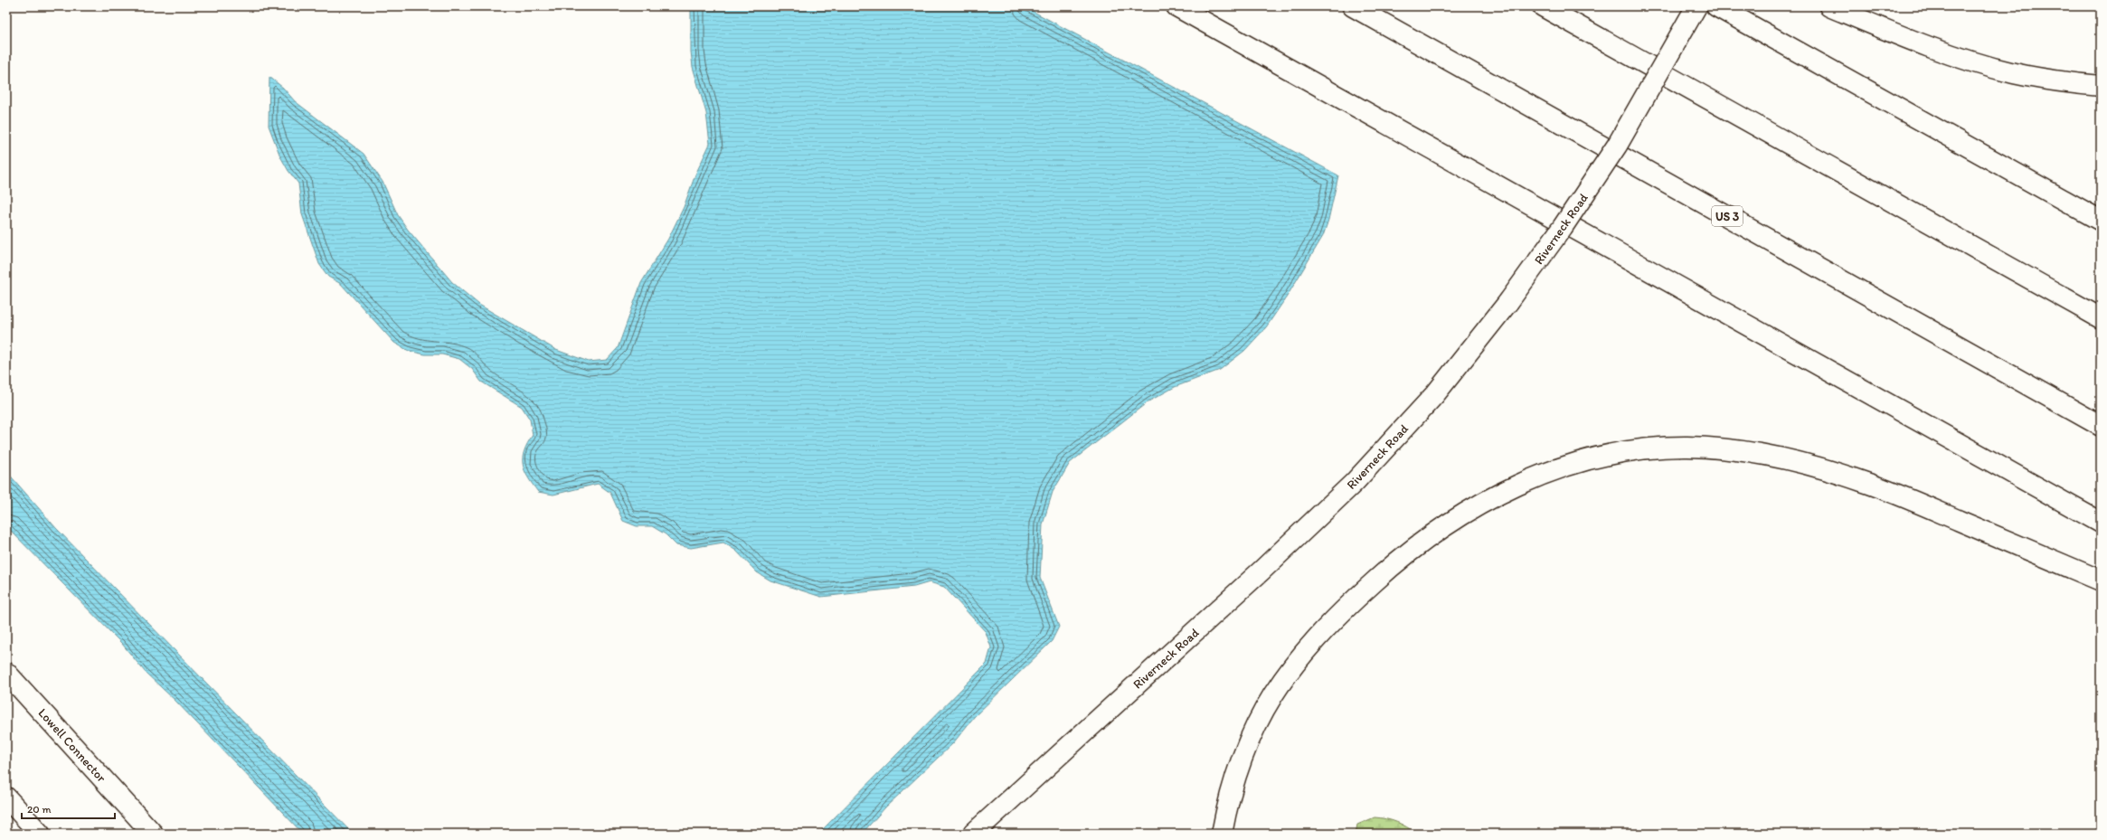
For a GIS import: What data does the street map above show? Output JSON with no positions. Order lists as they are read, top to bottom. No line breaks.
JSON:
{"streets":{"main road":["US 3","Riverneck Road","Lowell Connector"]},"scale_bar":"20 m"}
